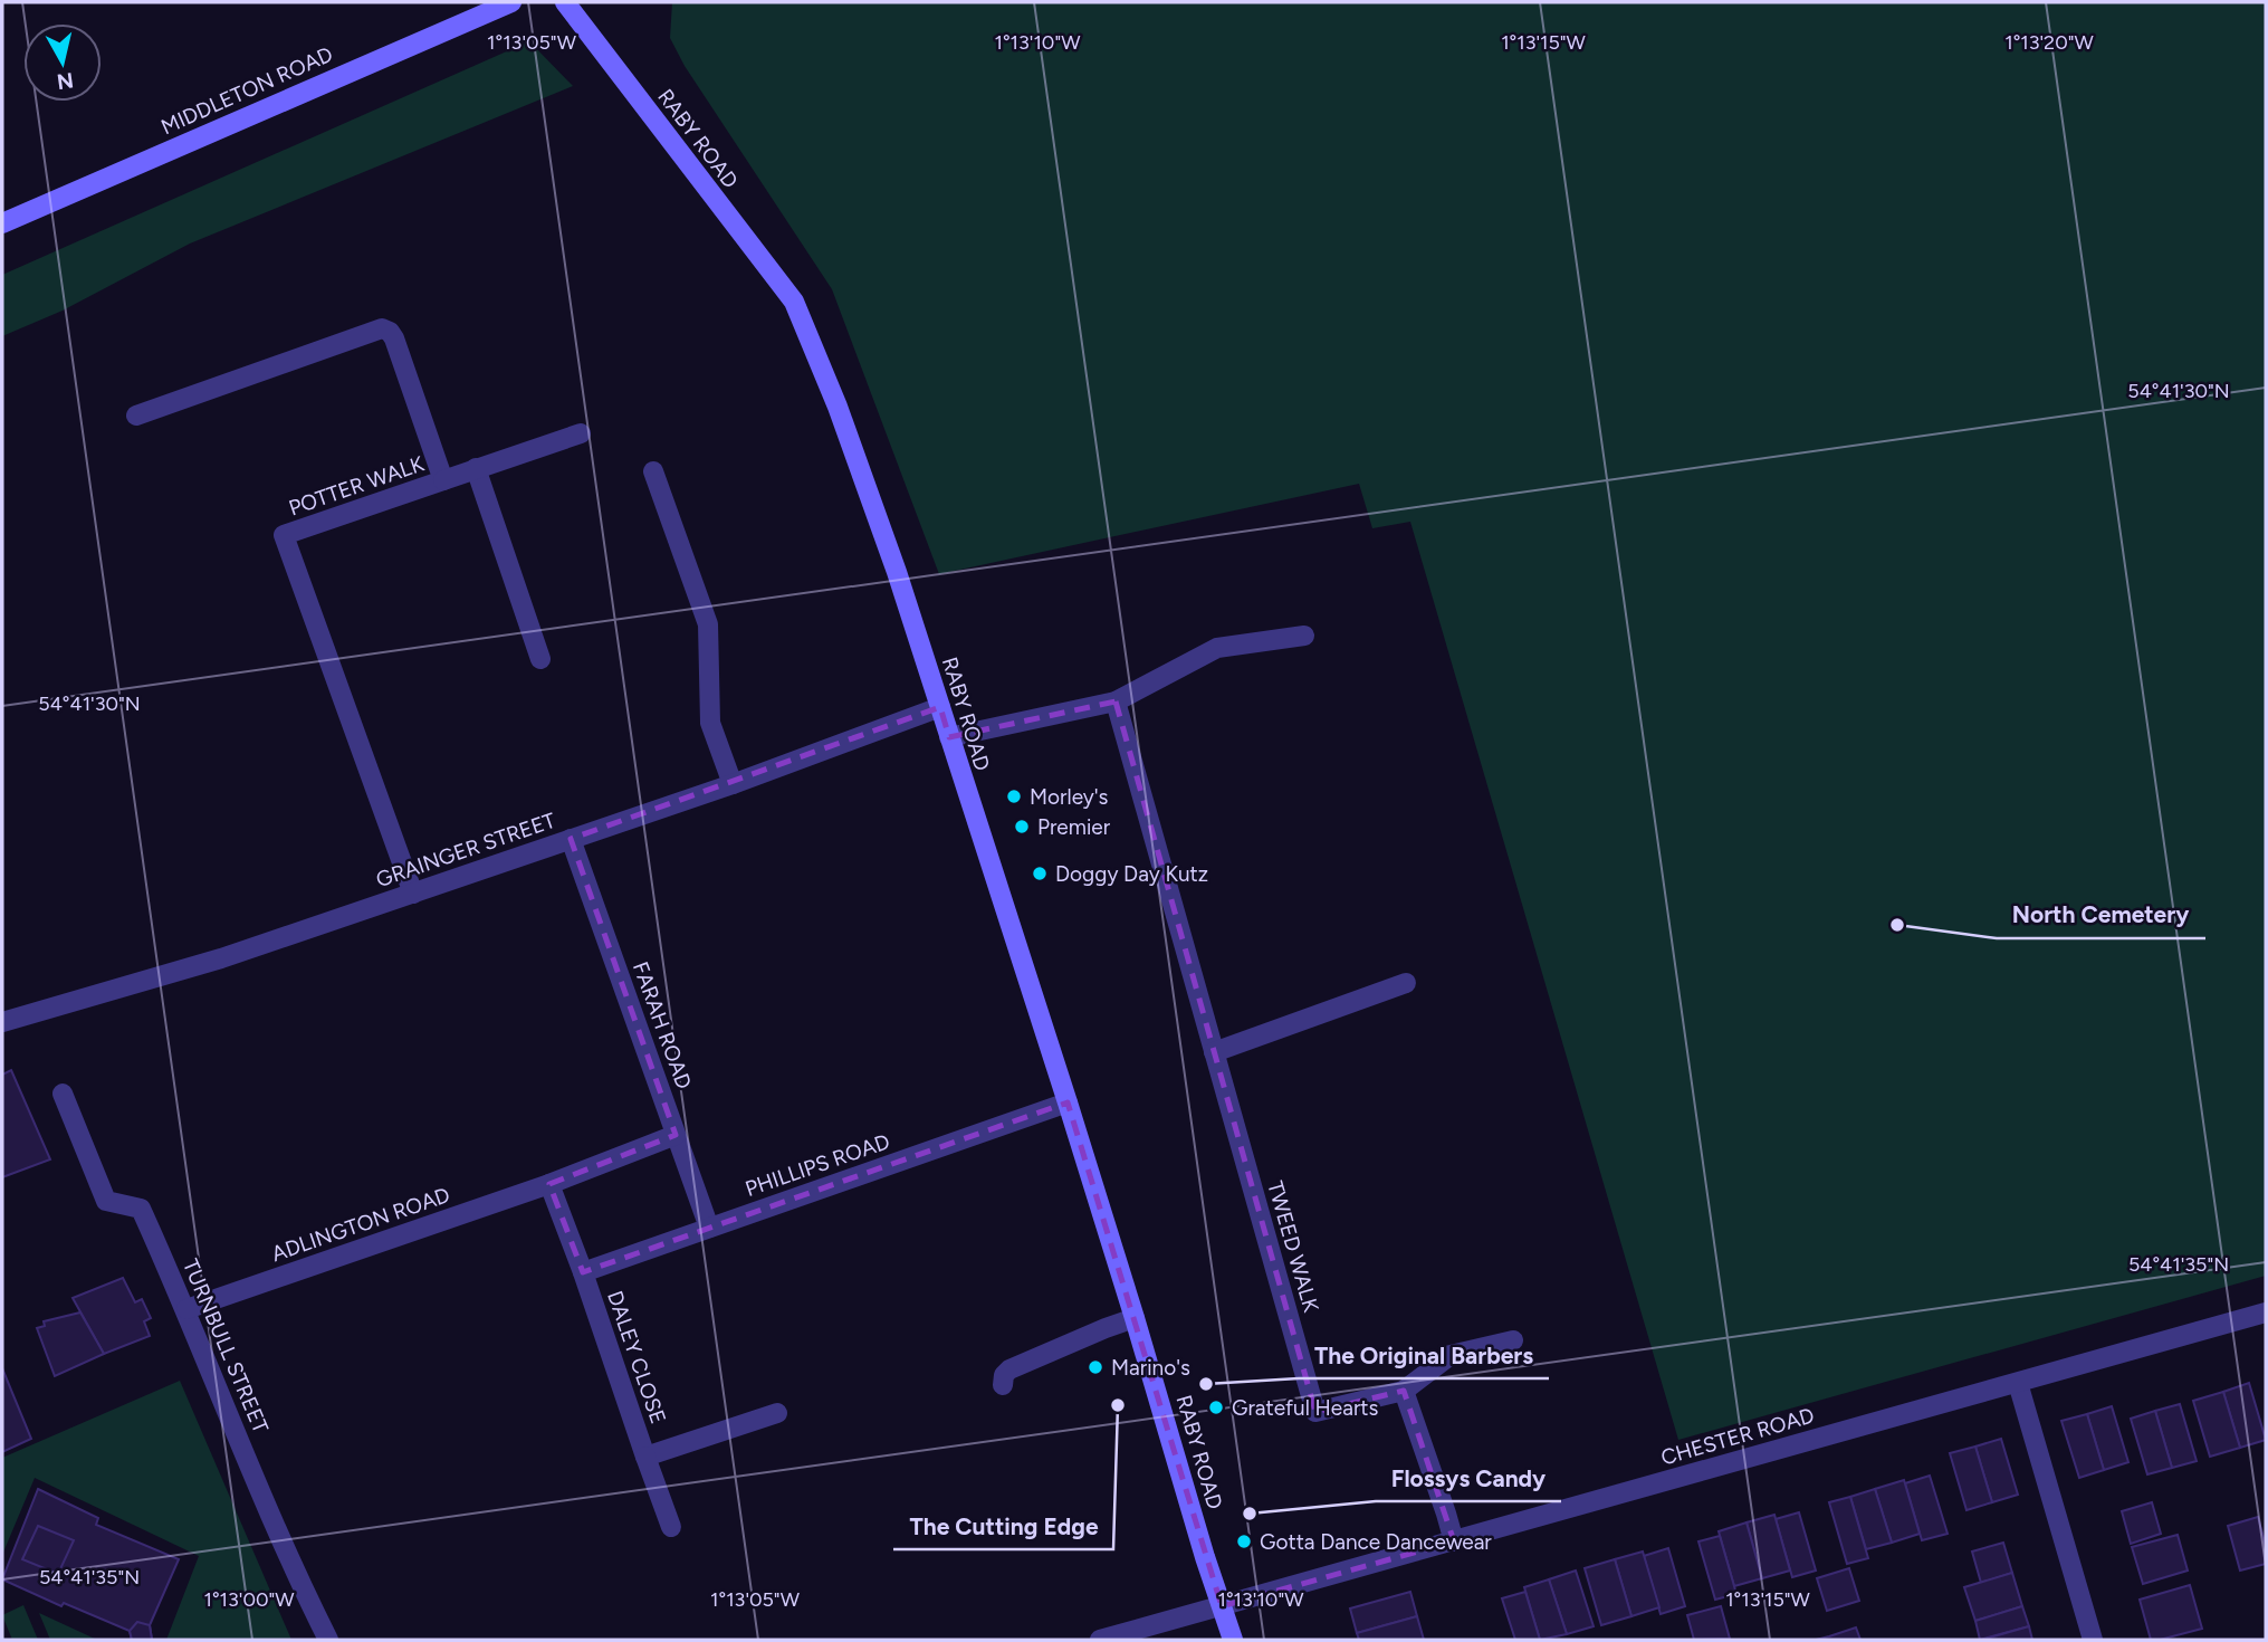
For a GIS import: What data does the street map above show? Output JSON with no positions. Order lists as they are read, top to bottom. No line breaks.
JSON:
{"streets":{"street":["MIDDLETON ROAD","RABY ROAD","POTTER WALK","GRAINGER STREET","FARAH ROAD","PHILLIPS ROAD","ADLINGTON ROAD","TWEED WALK","TURNBULL STREET","DALEY CLOSE","CHESTER ROAD"]},"crossings":[["RABY ROAD","GRAINGER STREET"],["RABY ROAD","PHILLIPS ROAD"],["RABY ROAD","CHESTER ROAD"],["POTTER WALK","GRAINGER STREET"],["GRAINGER STREET","FARAH ROAD"],["FARAH ROAD","PHILLIPS ROAD"],["FARAH ROAD","ADLINGTON ROAD"],["PHILLIPS ROAD","DALEY CLOSE"],["ADLINGTON ROAD","TURNBULL STREET"]],"places":["Morley's","Premier","Doggy Day Kutz","North Cemetery","Marino's","The Original Barbers","The Cutting Edge","Grateful Hearts","Flossys Candy","Gotta Dance Dancewear"],"north":"bottom","coordinates":["1°13'05\"W","1°13'10\"W","1°13'15\"W","1°13'20\"W","54°41'30\"N","54°41'35\"N","1°13'00\"W"]}
